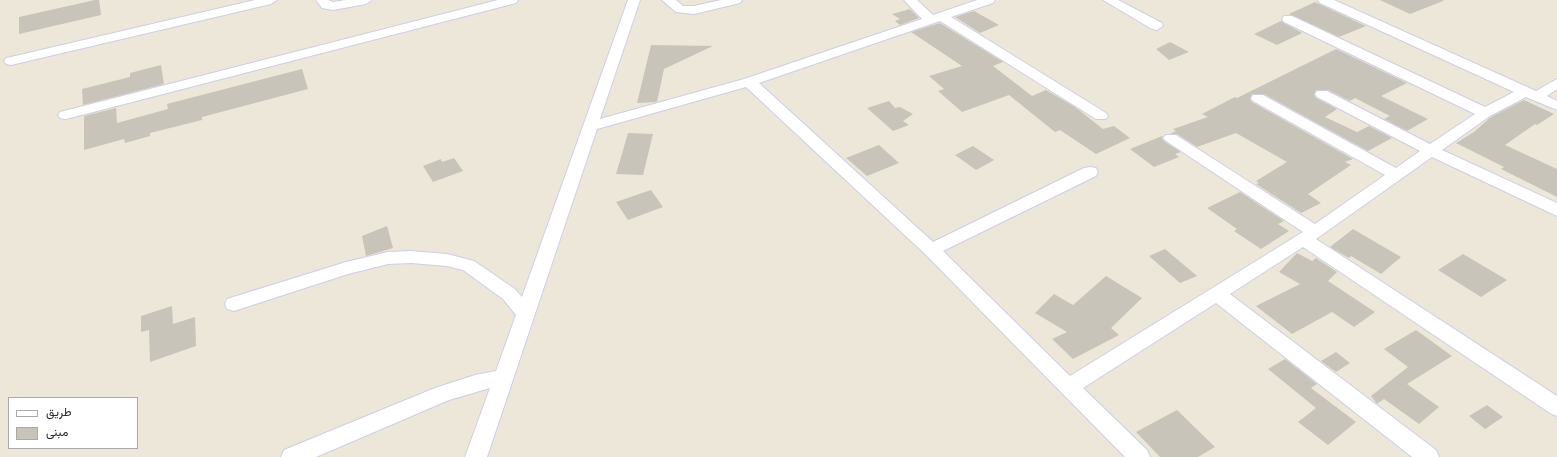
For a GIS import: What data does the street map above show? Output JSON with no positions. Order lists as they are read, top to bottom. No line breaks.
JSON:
{"legend":["طريق","مبنى"]}
